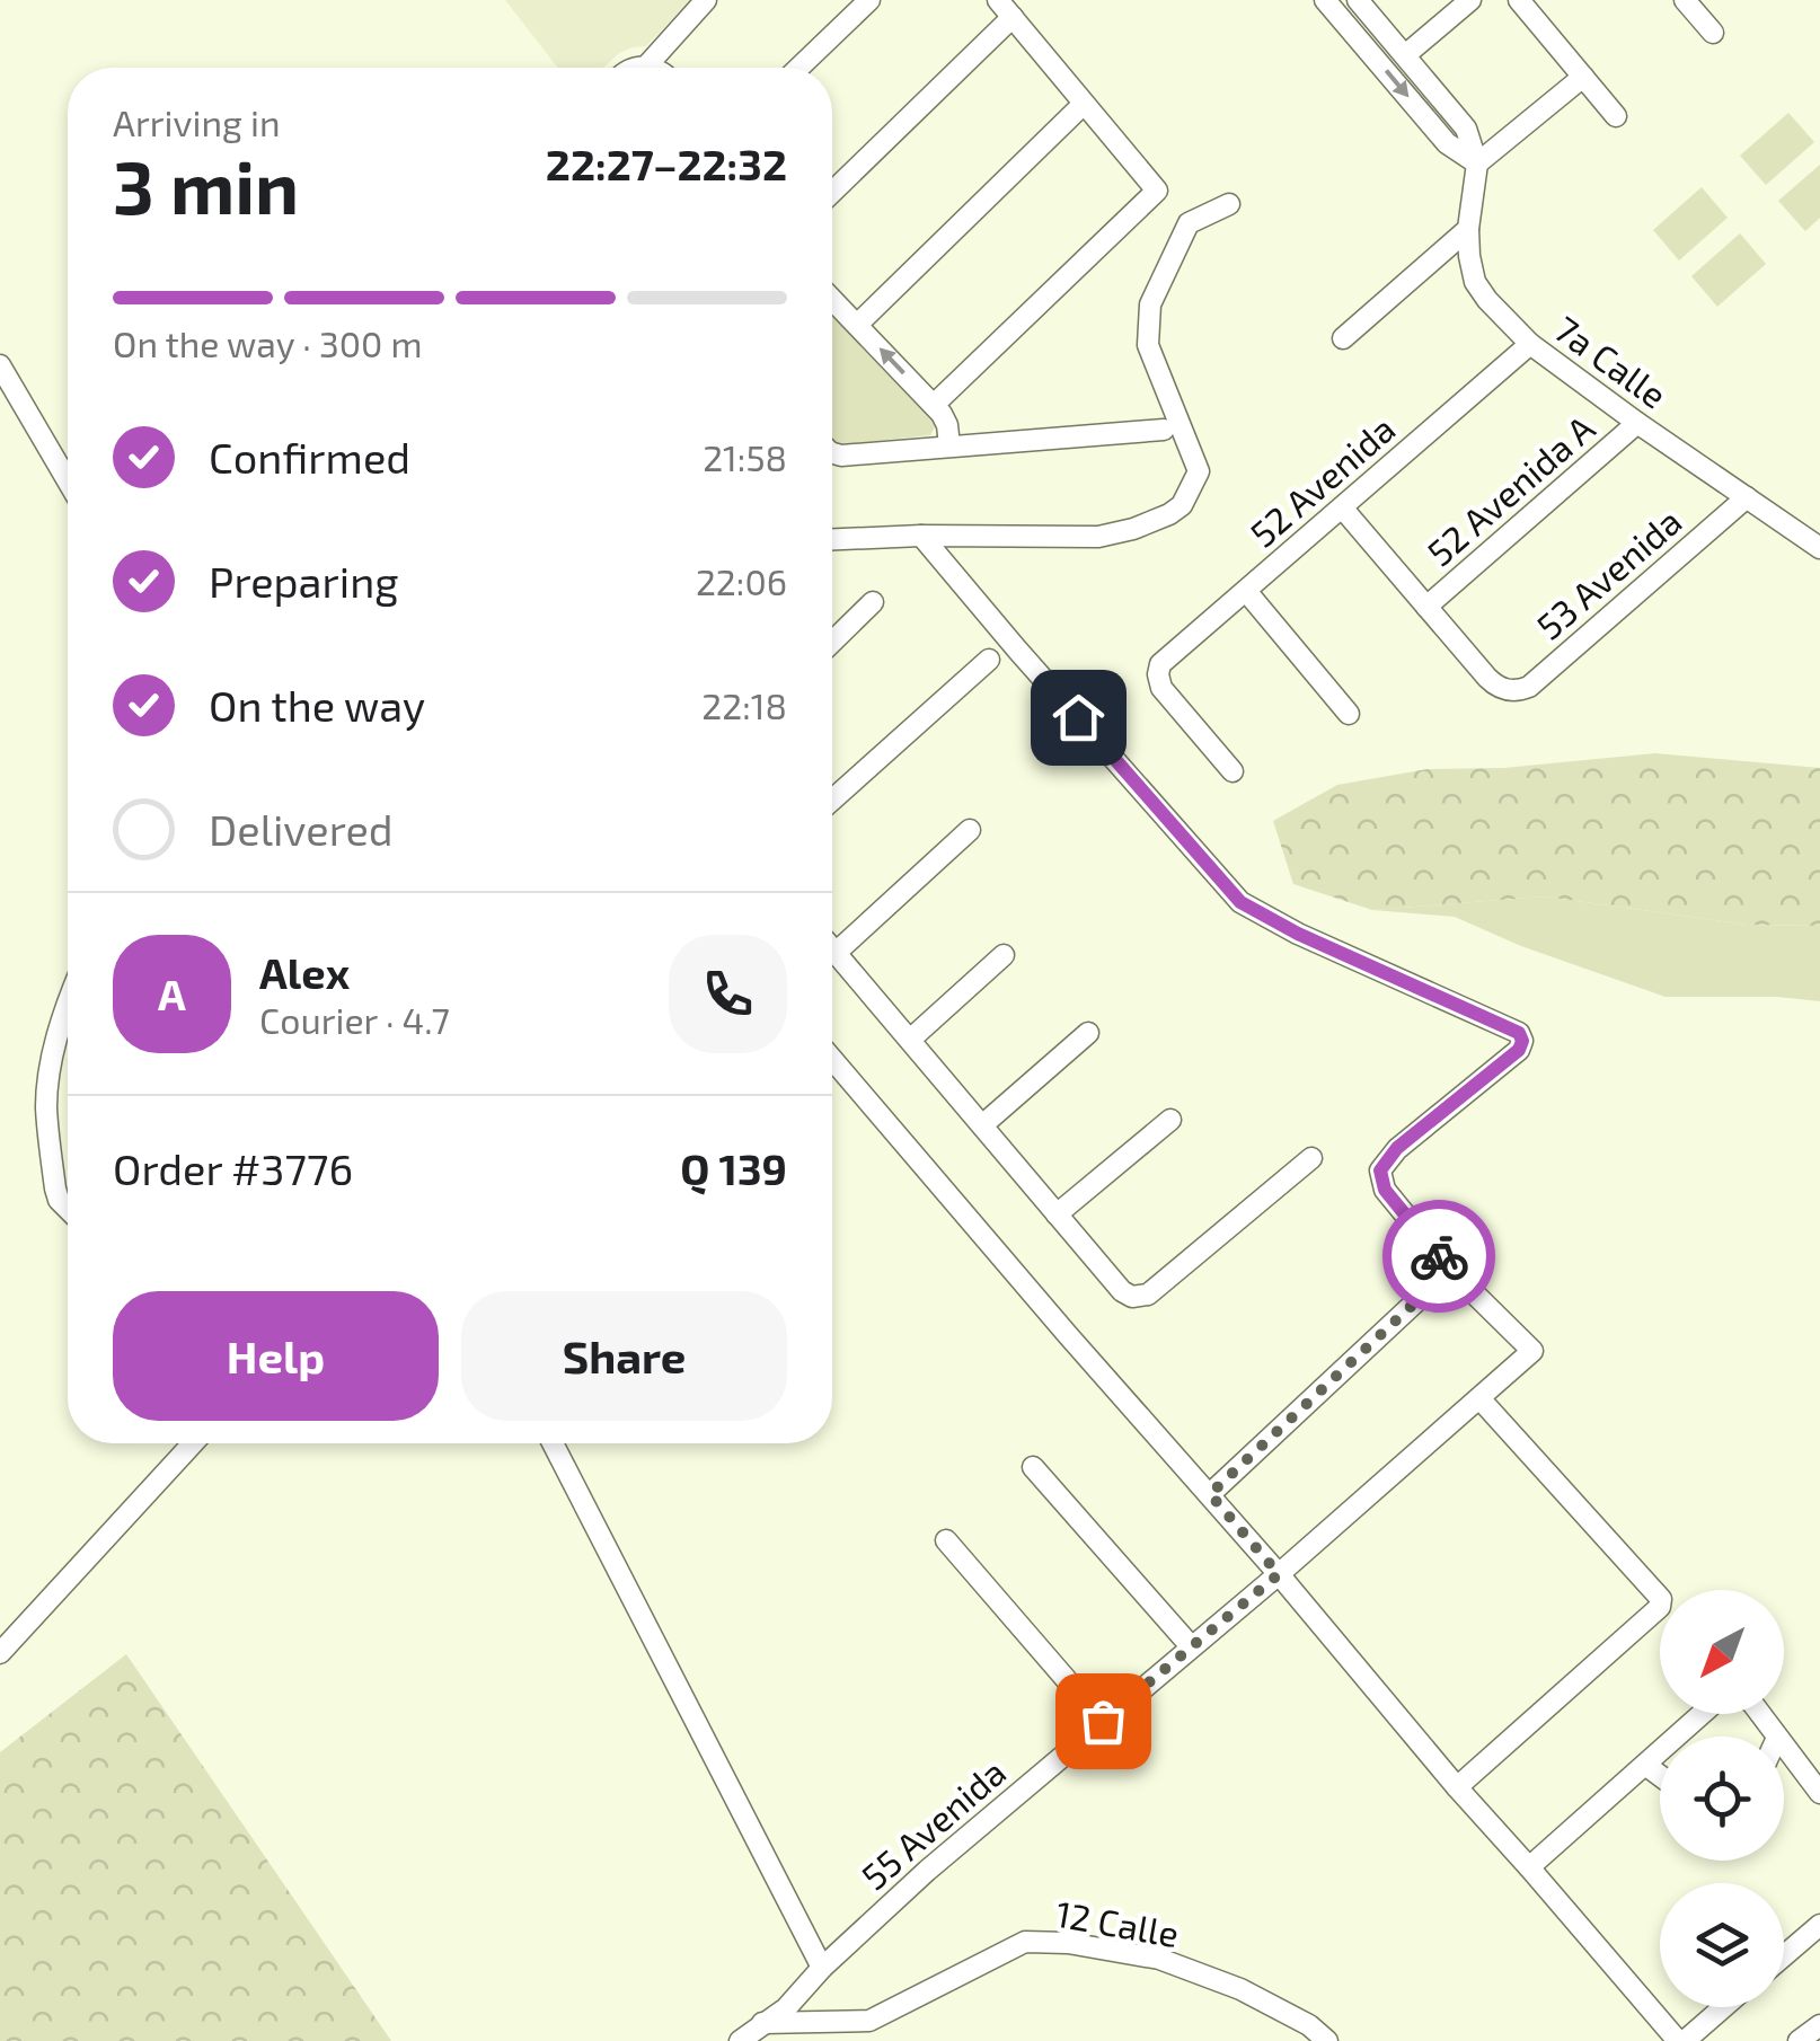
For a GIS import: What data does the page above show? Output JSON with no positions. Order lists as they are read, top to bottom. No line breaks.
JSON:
{"streets":{"street":["7a Calle","52 Avenida","52 Avenida A","53 Avenida","55 Avenida","12 Calle"]},"crossings":[["7a Calle","52 Avenida"],["7a Calle","52 Avenida A"],["7a Calle","53 Avenida"],["52 Avenida A","53 Avenida"],["55 Avenida","12 Calle"]],"north":"bottom left","page":{"heading":["3 min","Arriving in","22:27–22:32"],"panel":["Alex","Courier · 4.7","Order #3776","Q 139"],"bar":"On the way · 300 m","list":[["Confirmed","21:58"],["Preparing","22:06"],["On the way","22:18"],"Delivered"],"round":"A","buttons":["Help","Share"]}}
